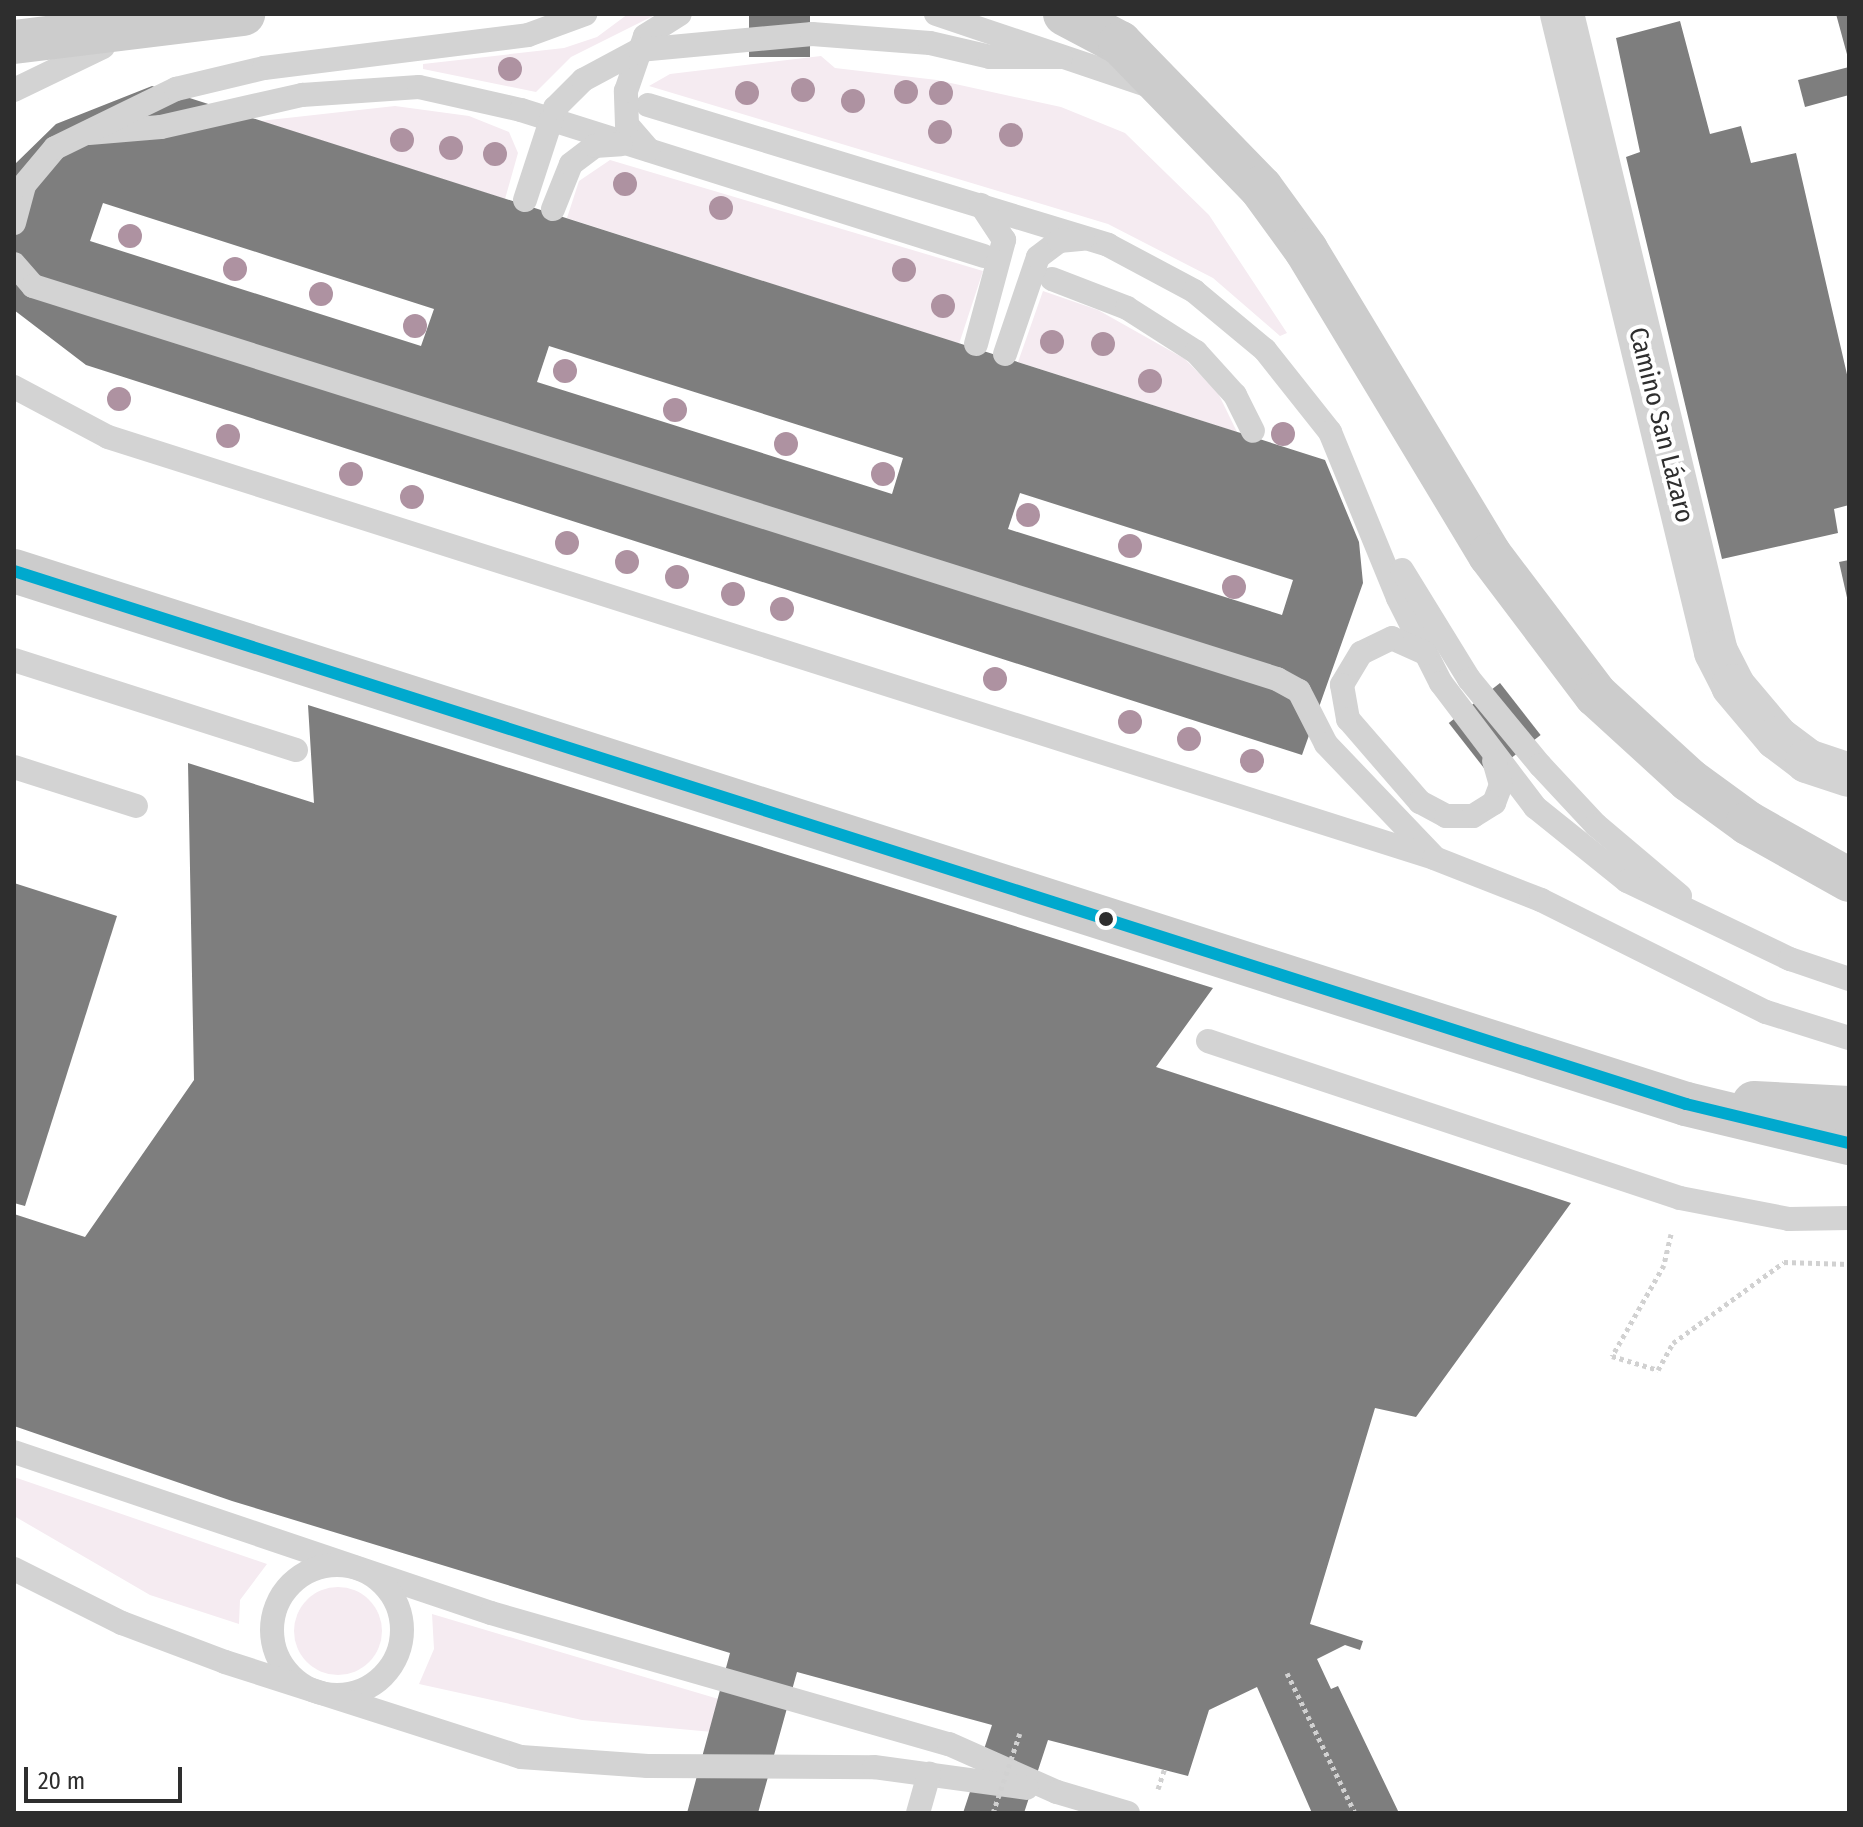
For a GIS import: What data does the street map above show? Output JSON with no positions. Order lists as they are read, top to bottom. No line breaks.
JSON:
{"streets":{"street":["Camino San Lázaro"]},"scale_bar":"20 m"}
